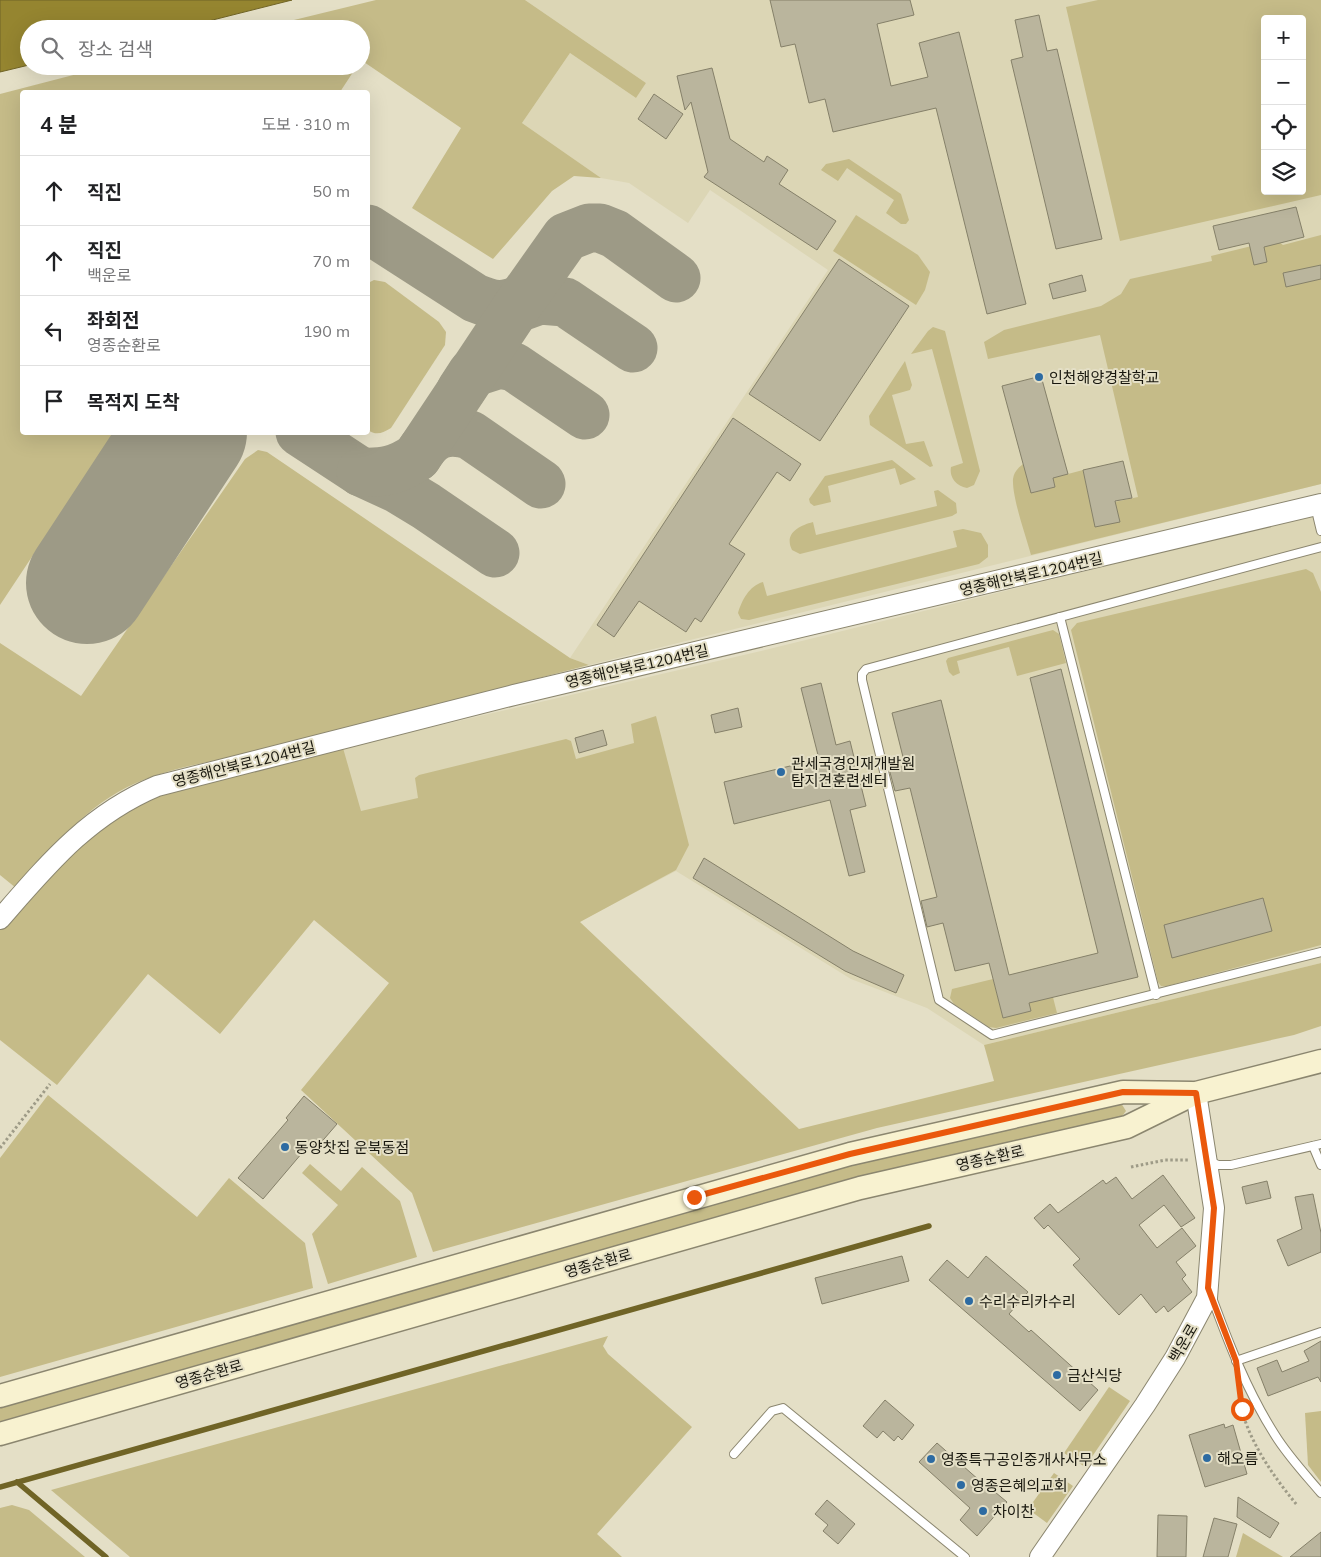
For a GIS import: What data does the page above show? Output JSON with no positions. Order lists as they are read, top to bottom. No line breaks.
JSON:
{"streets":{"main road":["영종순환로"],"street":["영종해안북로1204번길","백운로"]},"crossings":[["영종순환로","백운로"]],"places":["인천해양경찰학교","관세국경인재개발원 탐지견훈련센터","동양찻집 운북동점","수리수리카수리","금산식당","해오름","영종특구공인중개사사무소","영종은혜의교회","차이찬"],"page":{"map_buttons":["+","−"],"search":"장소 검색","heading":["4 분","도보 · 310 m"],"list":[["직진","50 m"],["직진","백운로","70 m"],["좌회전","영종순환로","190 m"],"목적지 도착"]}}
